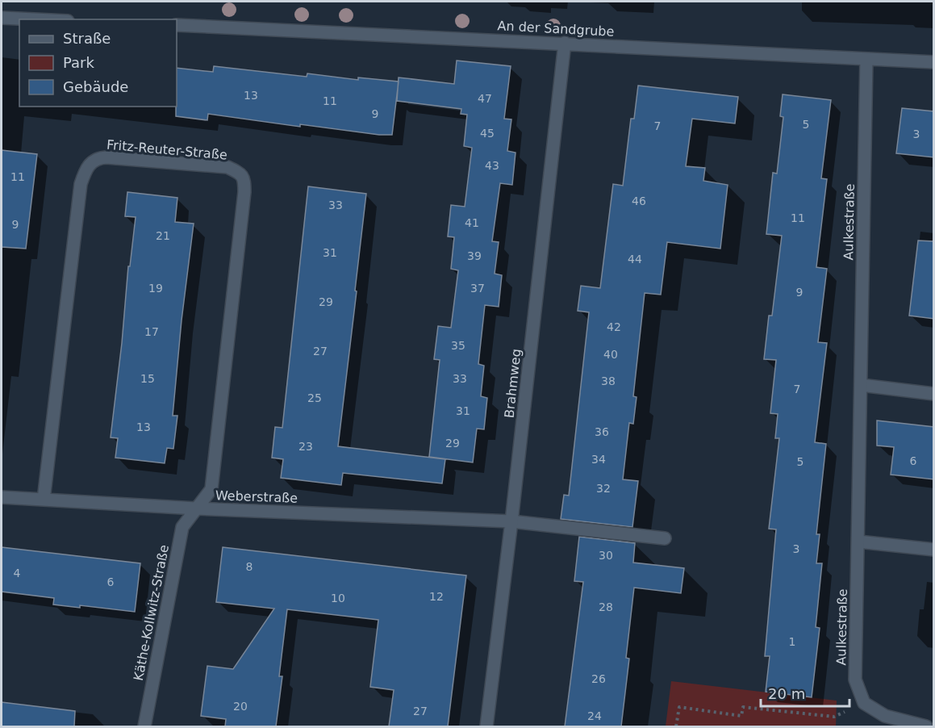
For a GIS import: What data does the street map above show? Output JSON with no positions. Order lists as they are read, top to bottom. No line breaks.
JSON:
{"streets":{"street":["An der Sandgrube","Fritz-Reuter-Straße","Aulkestraße","Brahmweg","Weberstraße","Käthe-Kollwitz-Straße"]},"crossings":[["An der Sandgrube","Aulkestraße"],["An der Sandgrube","Brahmweg"],["Fritz-Reuter-Straße","Weberstraße"],["Fritz-Reuter-Straße","Käthe-Kollwitz-Straße"],["Brahmweg","Weberstraße"],["Weberstraße","Käthe-Kollwitz-Straße"]],"house_numbers":["13","47","11","9","5","7","45","3","43","11","46","33","11","41","9","21","31","39","44","19","37","9","29","42","17","35","27","40","15","33","38","7","25","31","13","36","29","23","34","6","5","32","3","30","8","4","6","12","10","28","1","26","20","27","24"],"legend":["Straße","Park","Gebäude"],"scale_bar":"20 m"}
